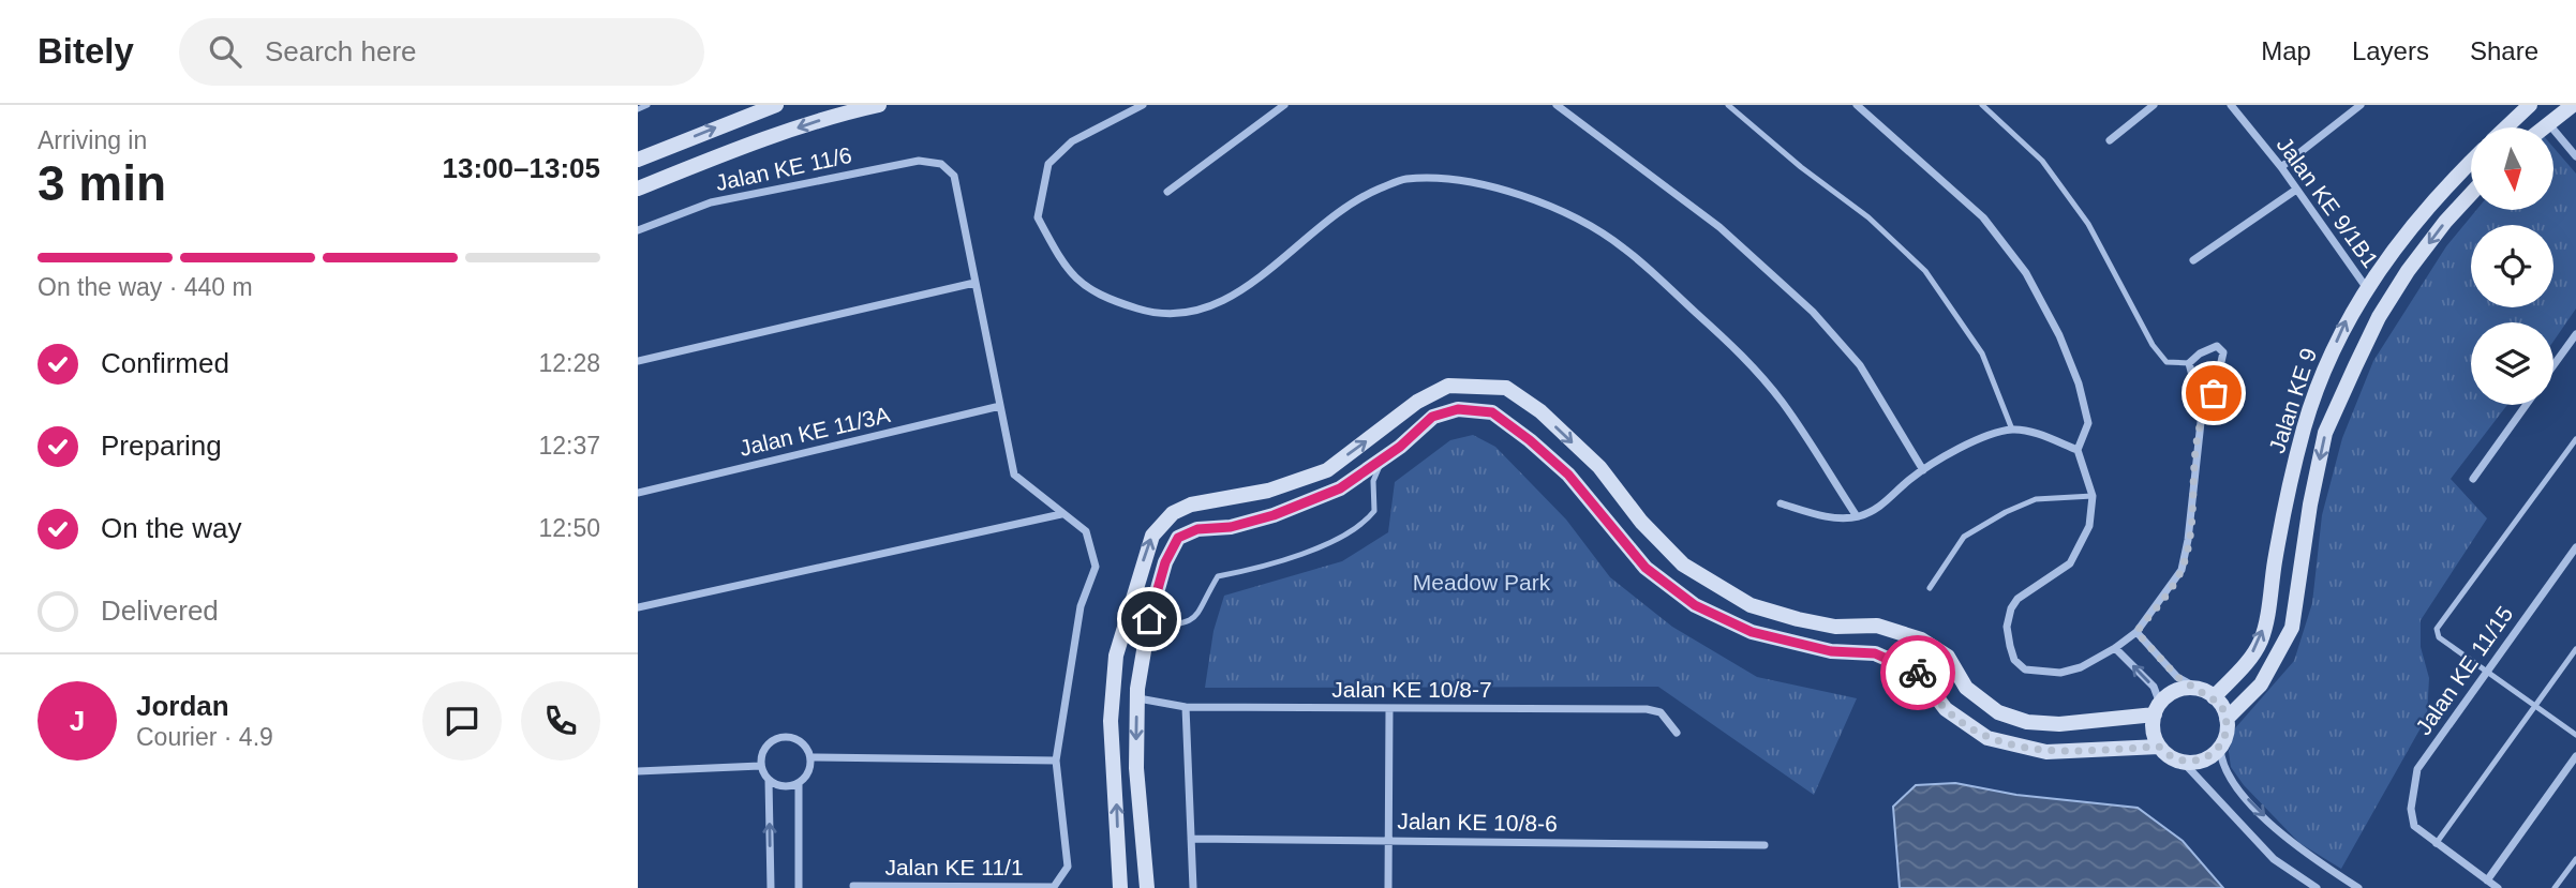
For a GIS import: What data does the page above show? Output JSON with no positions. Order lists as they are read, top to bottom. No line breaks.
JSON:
{"streets":{"street":["Jalan KE 11/6","Jalan KE 9/1B1","Jalan KE 9","Jalan KE 11/3A","Jalan KE 11/15","Jalan KE 10/8-7","Jalan KE 10/8-6","Jalan KE 11/1"]},"crossings":[["Jalan KE 9/1B1","Jalan KE 9"]],"parks":["Meadow Park"],"north":"bottom","page":{"header":"Bitely","search":"Search here","nav":["Map","Layers","Share"],"heading":["3 min","Arriving in","13:00–13:05"],"panel":["Jordan","Courier · 4.9"],"bar":"On the way · 440 m","list":[["Confirmed","12:28"],["Preparing","12:37"],["On the way","12:50"],"Delivered"],"round":"J"}}
